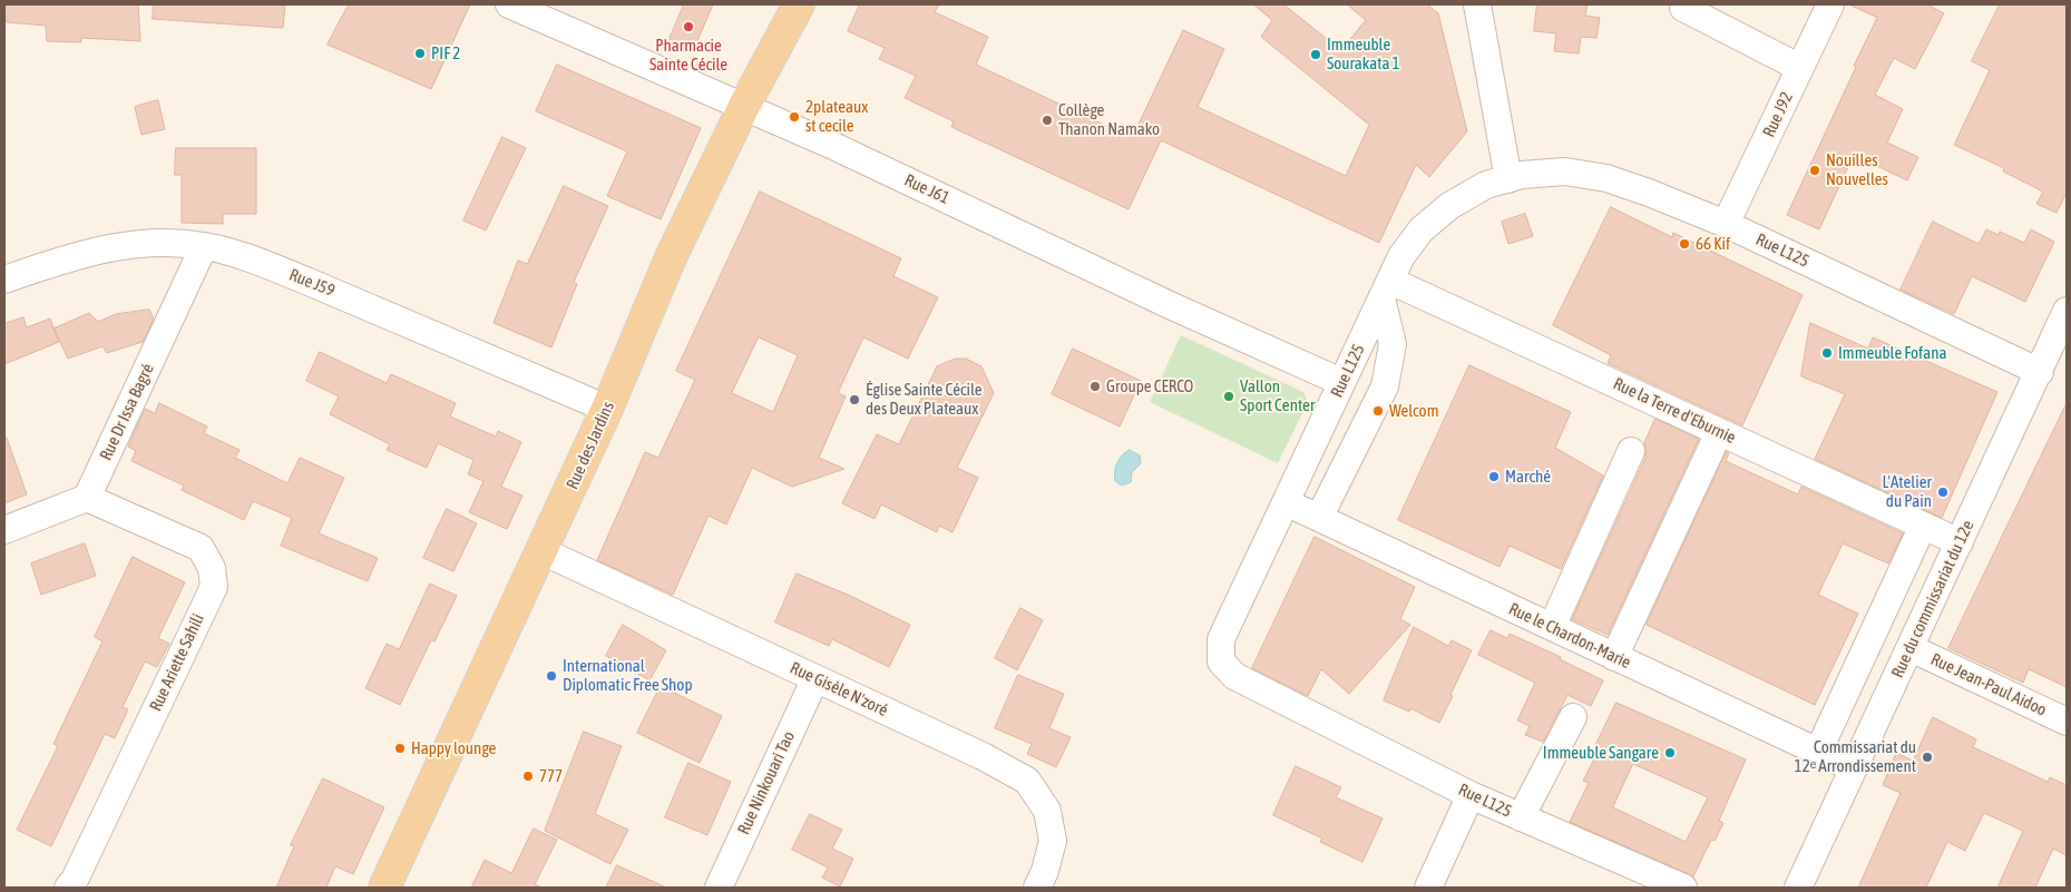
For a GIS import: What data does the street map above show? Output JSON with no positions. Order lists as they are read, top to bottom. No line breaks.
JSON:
{"streets":{"main road":["Rue des Jardins"],"street":["Rue J92","Rue J61","Rue L125","Rue J59","Rue la Terre d'Eburnie","Rue Dr Issa Bagré","Rue du commissariat du 12e","Rue le Chardon-Marie","Rue Ariette Sahili","Rue Jean-Paul Aidoo","Rue Gisèle N'zoré","Rue Ninkouari Tao"]},"crossings":[["Rue J92","Rue L125"],["Rue J61","Rue L125"],["Rue J61","Rue des Jardins"],["Rue L125","Rue la Terre d'Eburnie"],["Rue L125","Rue du commissariat du 12e"],["Rue L125","Rue le Chardon-Marie"],["Rue J59","Rue Dr Issa Bagré"],["Rue J59","Rue des Jardins"],["Rue la Terre d'Eburnie","Rue du commissariat du 12e"],["Rue Dr Issa Bagré","Rue Ariette Sahili"],["Rue des Jardins","Rue Gisèle N'zoré"],["Rue du commissariat du 12e","Rue le Chardon-Marie"],["Rue du commissariat du 12e","Rue Jean-Paul Aidoo"],["Rue Gisèle N'zoré","Rue Ninkouari Tao"]],"places":["Pharmacie Sainte Cécile","PIF 2","Immeuble Sourakata 1","2plateaux st cecile","Collège Thanon Namako","Nouilles Nouvelles","66 Kif","Immeuble Fofana","Groupe CERCO","Vallon Sport Center","Église Sainte Cécile des Deux Plateaux","Welcom","Marché","L'Atelier du Pain","International Diplomatic Free Shop","Happy lounge","Immeuble Sangare","Commissariat du 12ᵉ Arrondissement","777"]}
